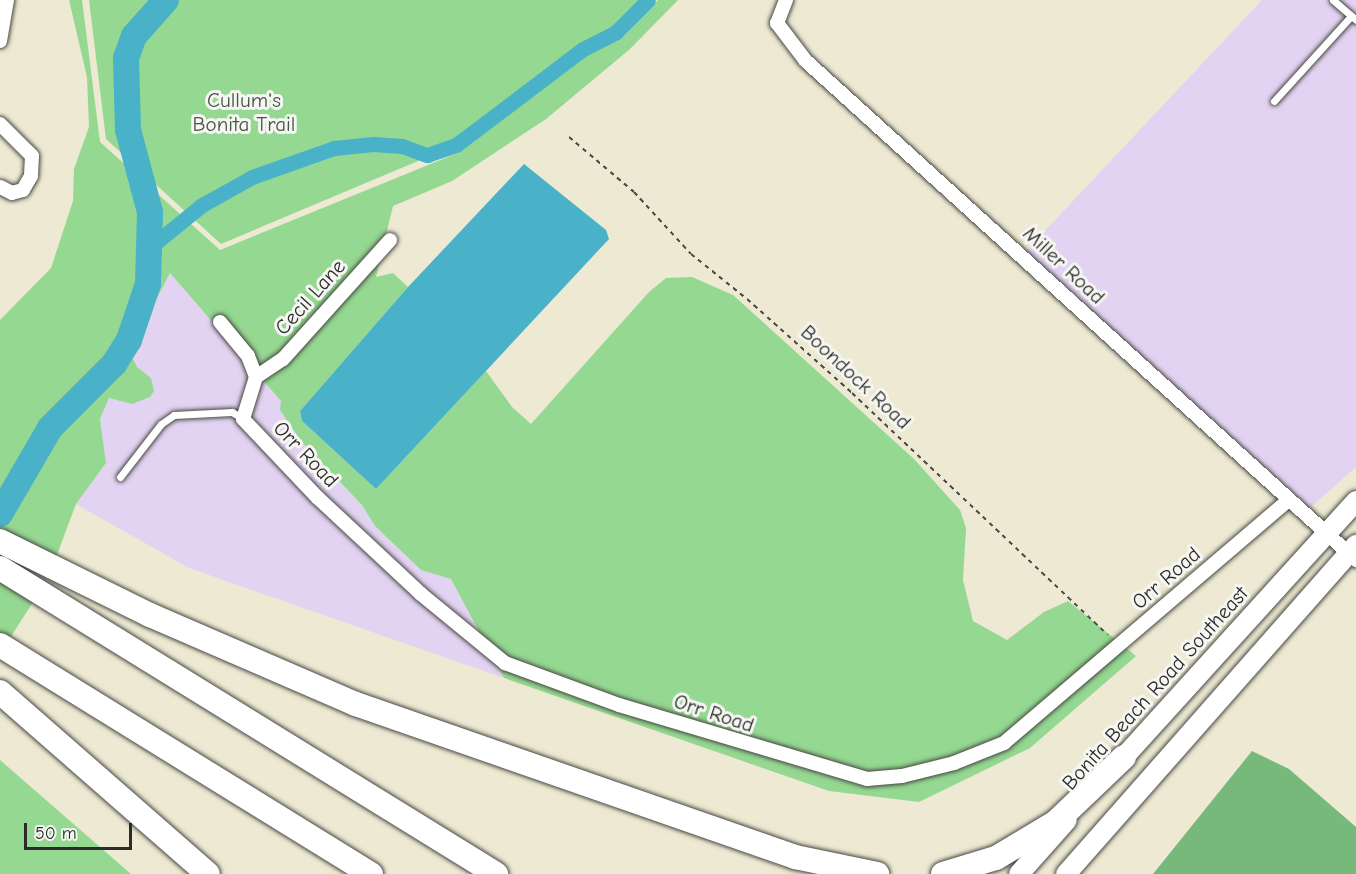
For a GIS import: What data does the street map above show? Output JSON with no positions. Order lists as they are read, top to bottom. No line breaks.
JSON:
{"streets":{"street":["Miller Road","Cecil Lane","Orr Road","Bonita Beach Road Southeast"],"path":["Boondock Road"]},"crossings":[["Miller Road","Orr Road"],["Miller Road","Bonita Beach Road Southeast"],["Cecil Lane","Orr Road"],["Boondock Road","Orr Road"]],"parks":["Cullum's Bonita Trail"],"scale_bar":"50 m"}
